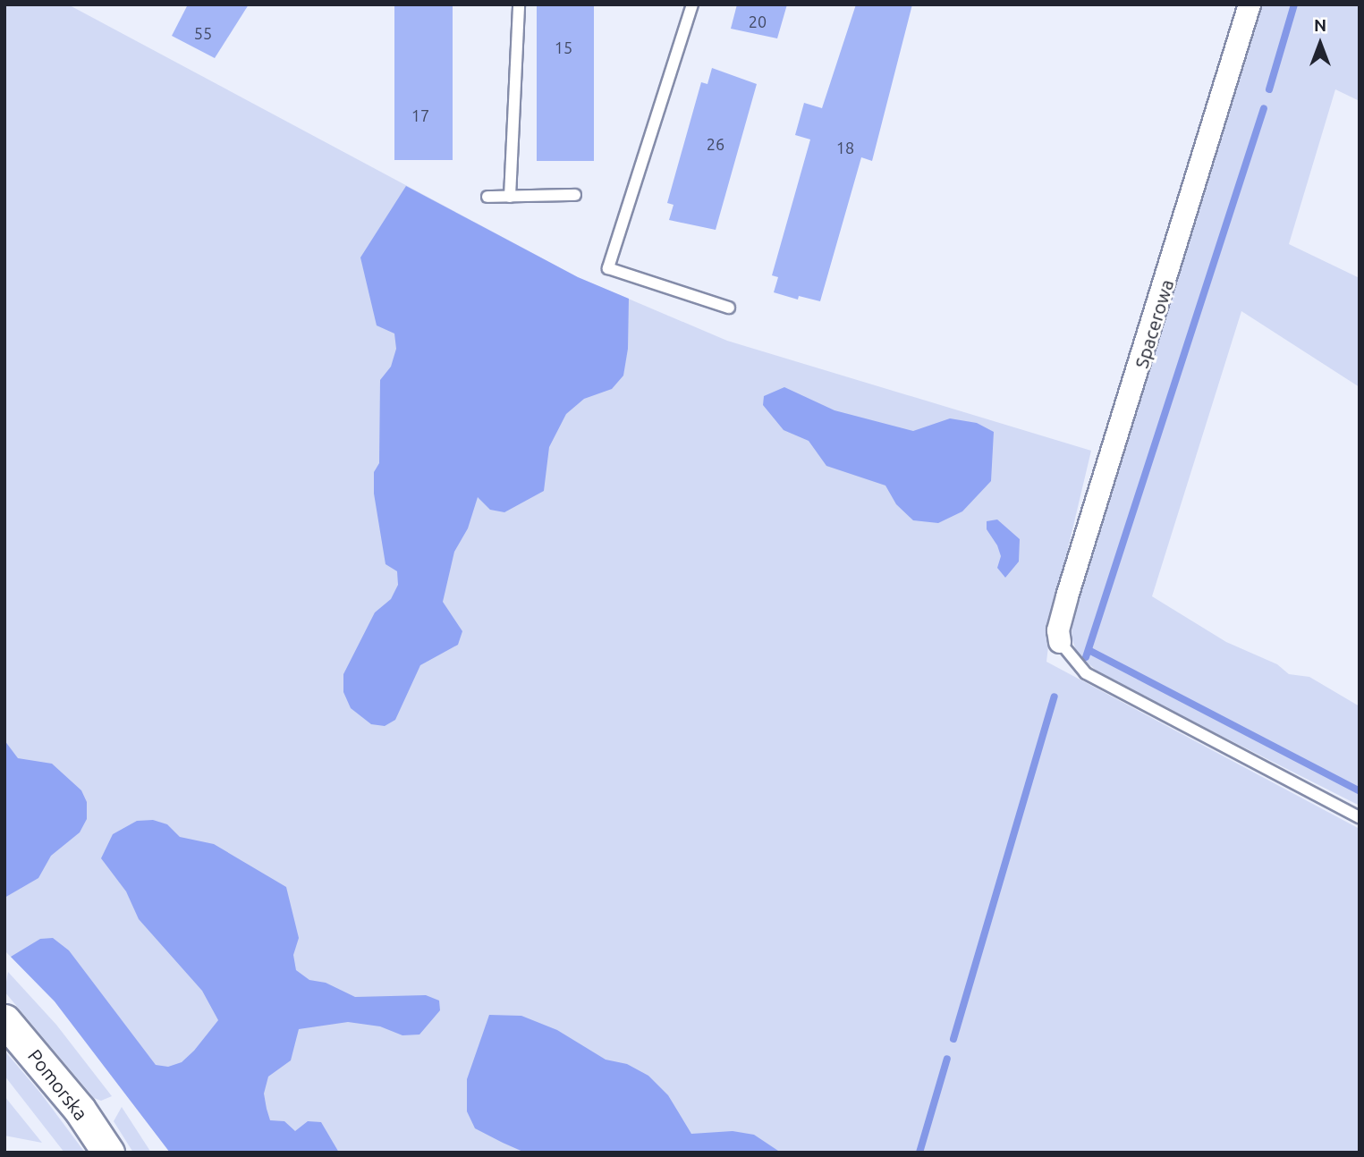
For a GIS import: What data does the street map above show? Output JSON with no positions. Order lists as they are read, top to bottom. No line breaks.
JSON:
{"streets":{"main road":["Pomorska"],"street":["Spacerowa"]},"house_numbers":["20","55","15","17","26","18"],"north":"top"}
